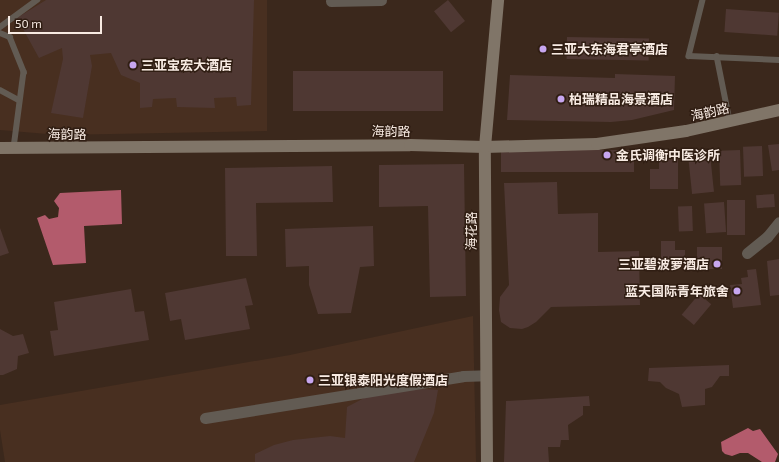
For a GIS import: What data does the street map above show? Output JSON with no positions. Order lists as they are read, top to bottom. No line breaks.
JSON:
{"streets":{"street":["海韵路","海花路"]},"crossings":[["海韵路","海花路"]],"places":["三亚大东海君亭酒店","三亚宝宏大酒店","柏瑞精品海景酒店","金氏调衡中医诊所","三亚碧波萝酒店","蓝天国际青年旅舍","三亚银泰阳光度假酒店"],"scale_bar":"50 m"}
